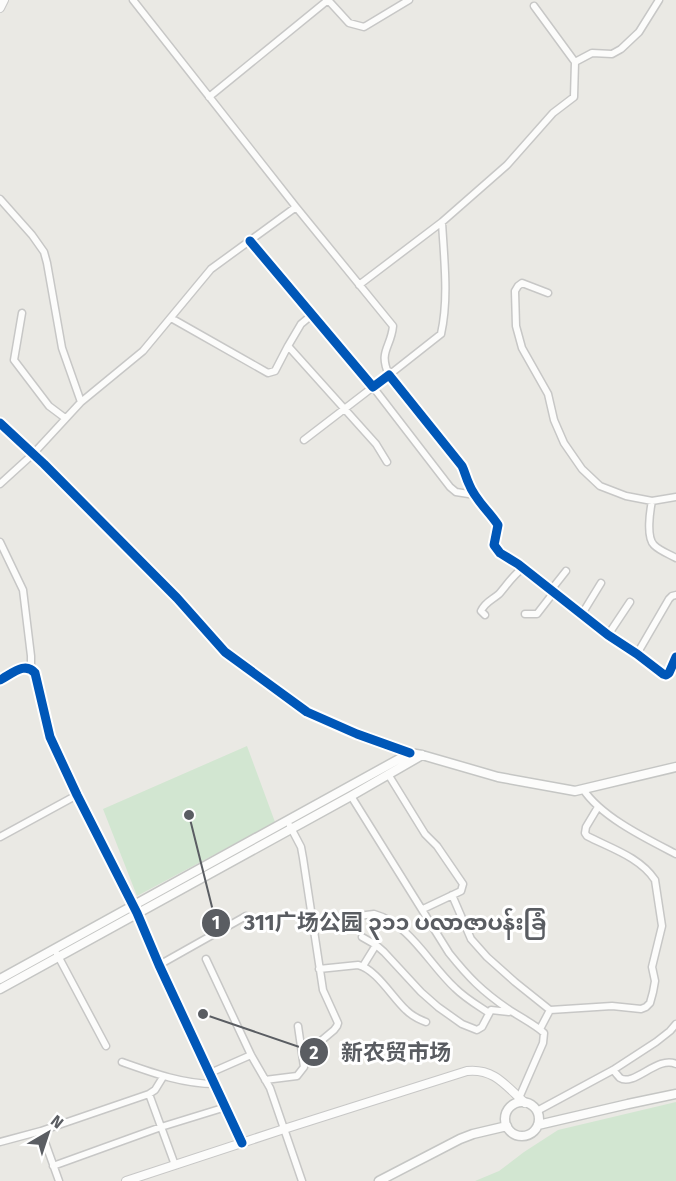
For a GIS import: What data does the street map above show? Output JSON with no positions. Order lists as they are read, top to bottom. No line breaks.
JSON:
{"places":["311广场公园 ၃၁၁ ပလာဇာပန်းခြံ","新农贸市场"],"north":"top right"}
